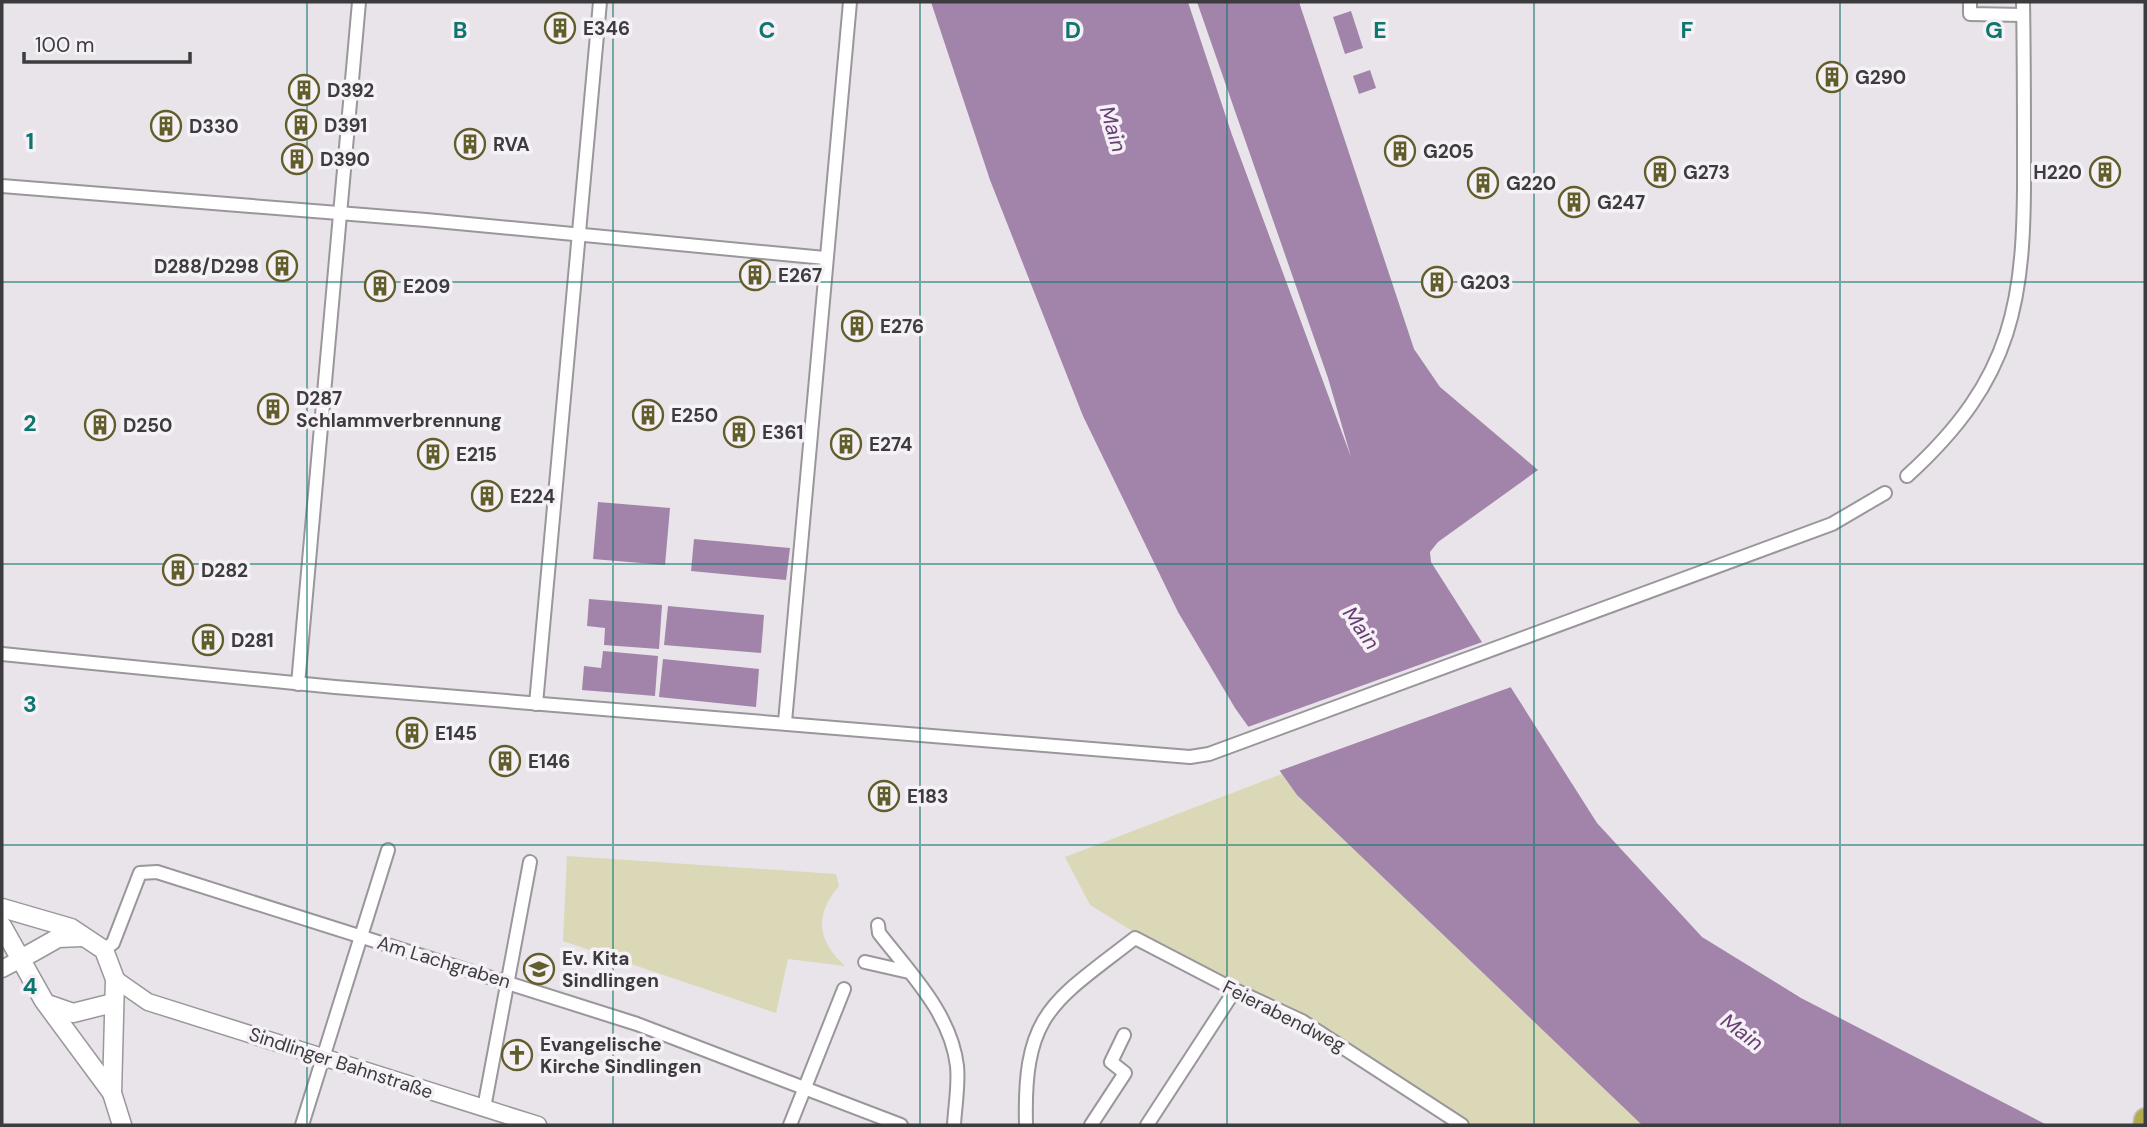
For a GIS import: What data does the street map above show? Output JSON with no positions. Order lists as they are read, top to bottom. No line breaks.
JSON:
{"streets":{"street":["Am Lachgraben","Feierabendweg","Sindlinger Bahnstraße"]},"crossings":[["Am Lachgraben","Sindlinger Bahnstraße"]],"water":["Main"],"places":{"building":["E346","G290","D392","D391","D330","RVA","G205","D390","G273","H220","G220","G247","D288/D298","E267","G203","E209","E276","D287 Schlammverbrennung","E250","D250","E361","E274","E215","E224","D282","D281","E145","E146","E183"],"school or university":["Ev. Kita Sindlingen"],"church":["Evangelische Kirche Sindlingen"]},"scale_bar":"100 m","grid":{"columns":["B","C","D","E","F","G"],"rows":["1","2","3","4"]}}
